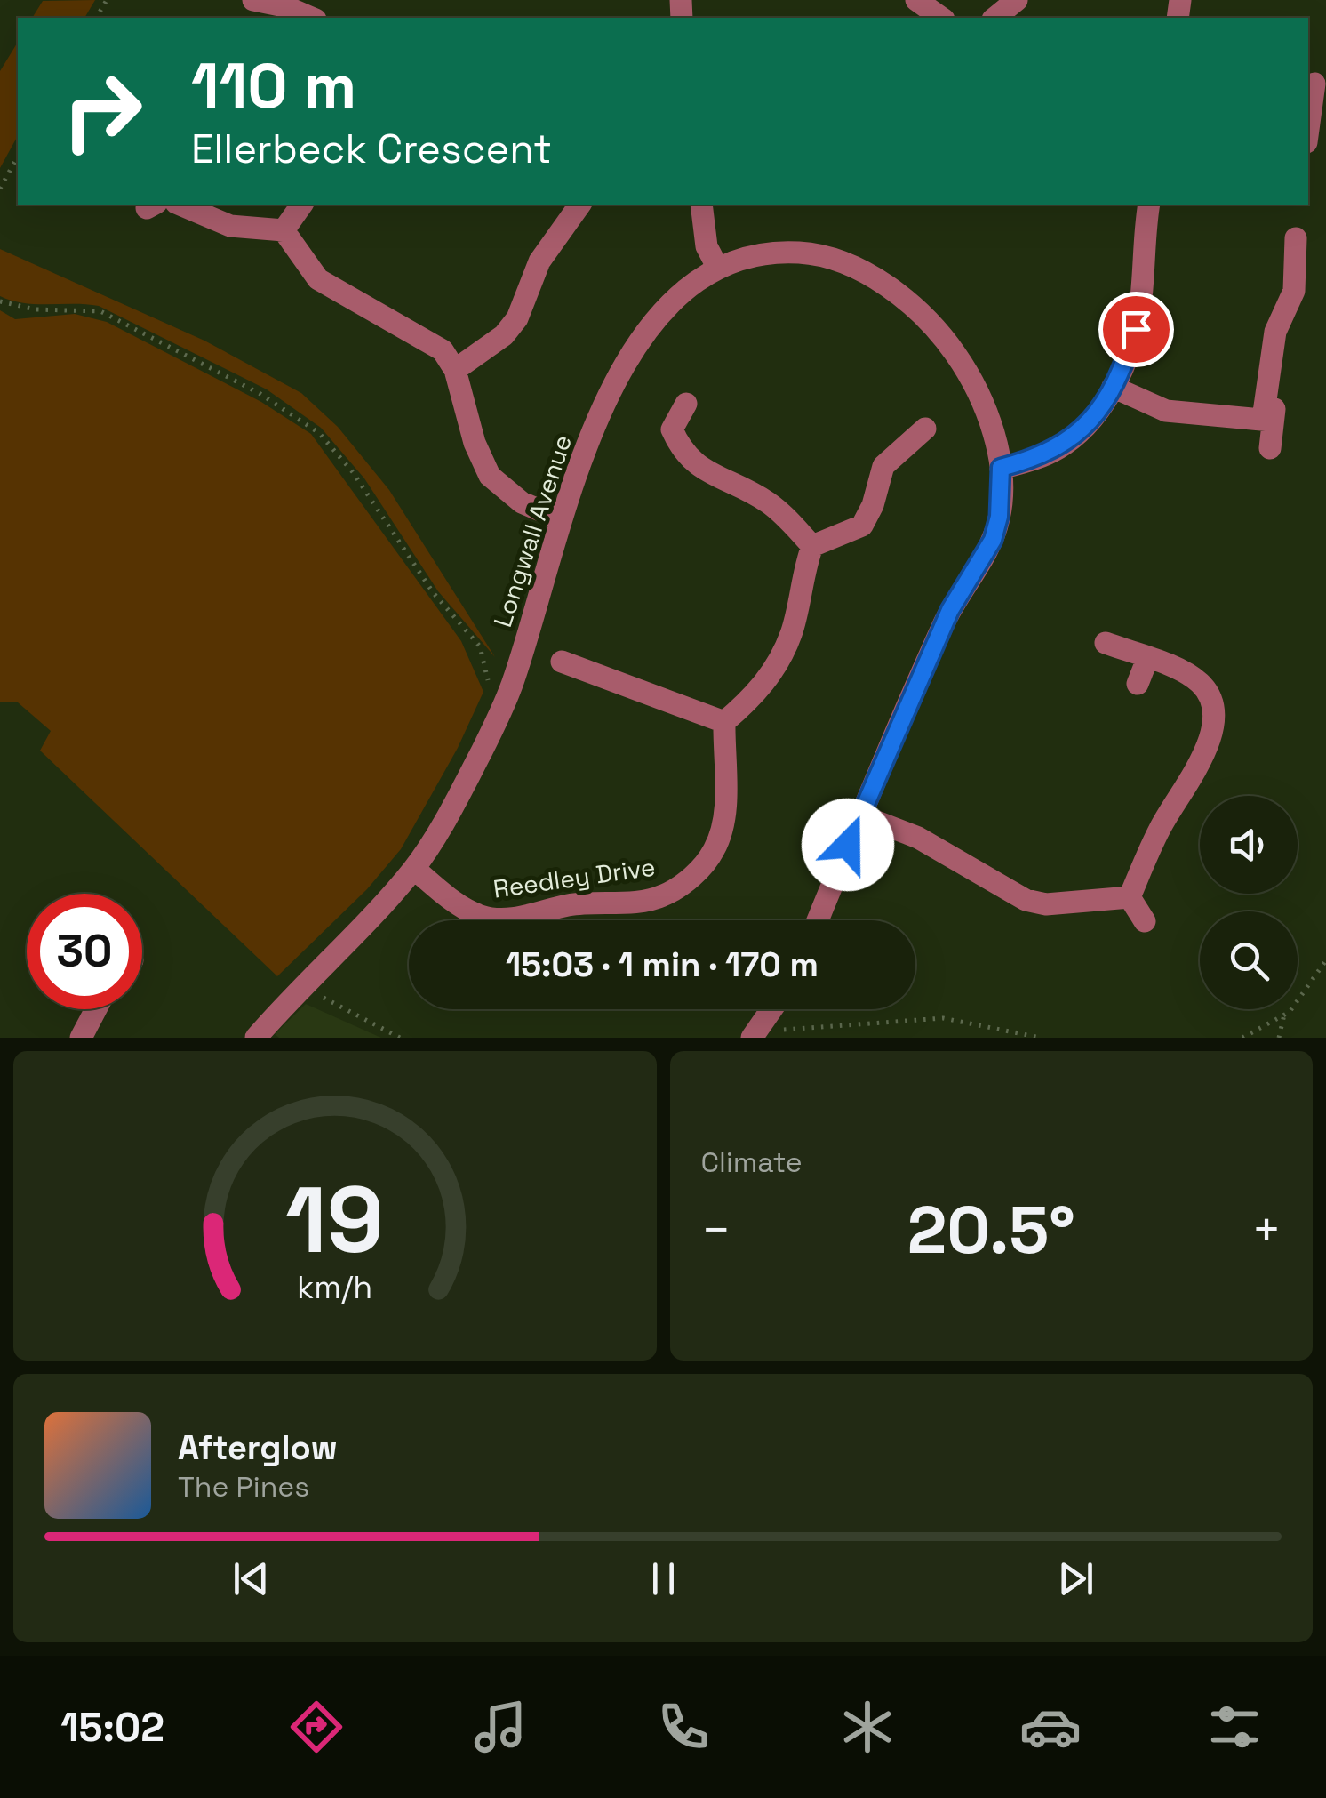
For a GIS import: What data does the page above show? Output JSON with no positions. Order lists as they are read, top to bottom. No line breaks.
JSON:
{"streets":{"street":["Longwall Avenue","Reedley Drive"]},"crossings":[["Longwall Avenue","Reedley Drive"]],"page":{"turn":["110 m","Ellerbeck Crescent"],"limit":"30","trip":"15:03 · 1 min · 170 m","tile":"Climate","heat":["−","20.5°","+"],"song":["Afterglow","The Pines"],"tabs":"15:02","gauge":["19","km/h"]}}
